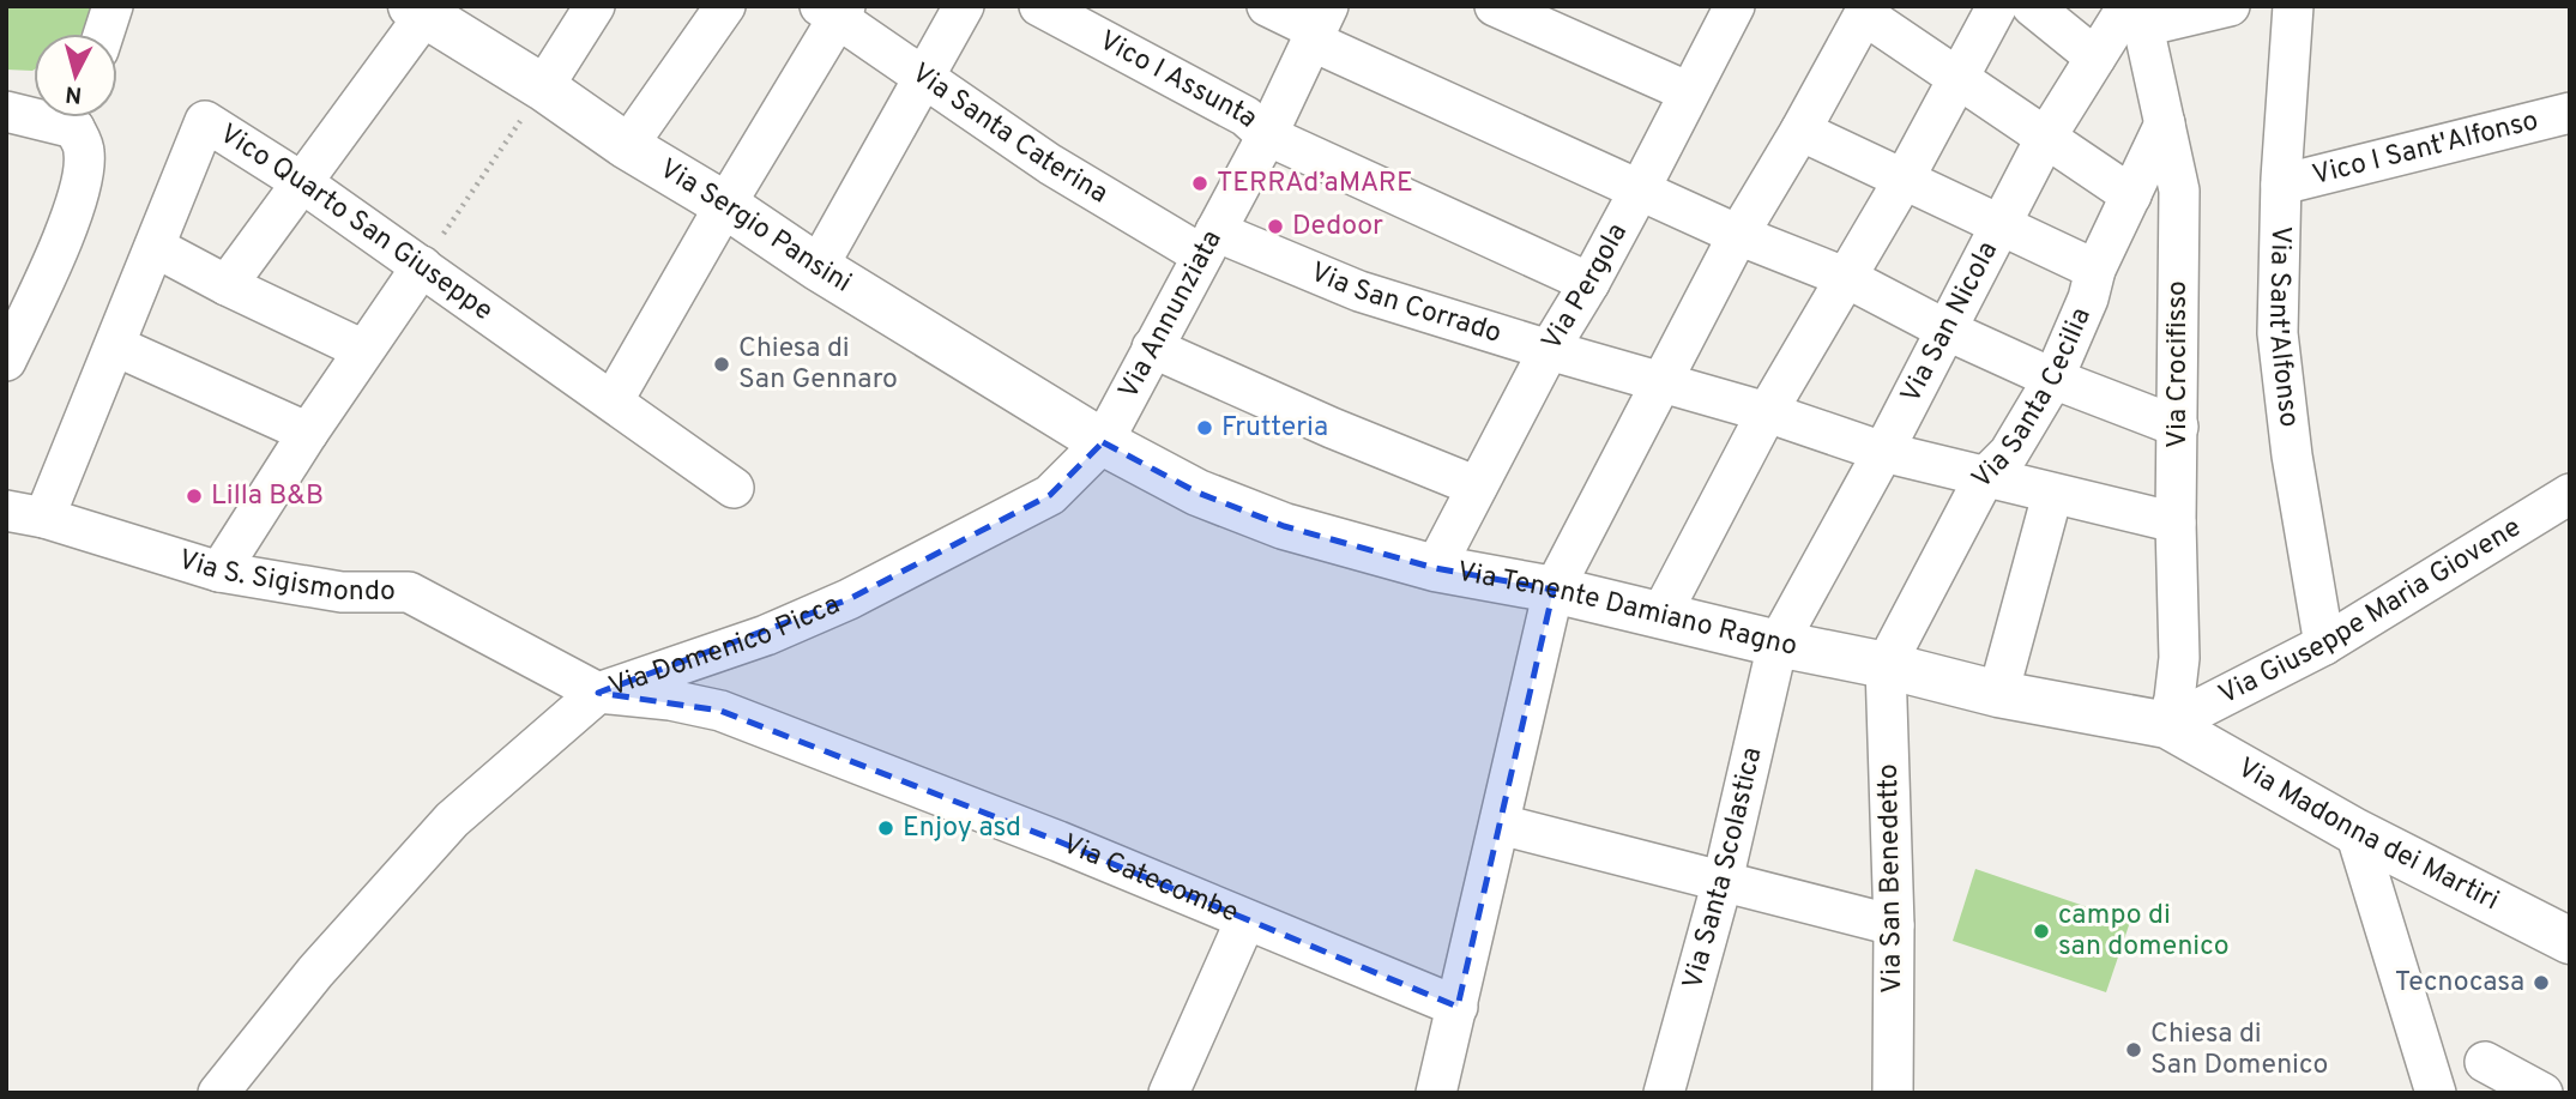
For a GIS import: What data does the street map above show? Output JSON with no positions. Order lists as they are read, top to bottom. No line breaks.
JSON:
{"streets":{"street":["Vico I Assunta","Via Santa Caterina","Vico I Sant'Alfonso","Vico Quarto San Giuseppe","Via Sergio Pansini","Via Pergola","Via San Corrado","Via Annunziata","Via San Nicola","Via Sant'Alfonso","Via Crocifisso","Via Santa Cecilia","Via S. Sigismondo","Via Tenente Damiano Ragno","Via Giuseppe Maria Giovene","Via Domenico Picca","Via Madonna dei Martiri","Via Santa Scolastica","Via San Benedetto","Via Catecombe"]},"crossings":[["Vico I Assunta","Via Pergola"],["Vico I Assunta","Via Annunziata"],["Via Santa Caterina","Via San Corrado"],["Via Santa Caterina","Via Annunziata"],["Vico I Sant'Alfonso","Via Sant'Alfonso"],["Vico Quarto San Giuseppe","Via S. Sigismondo"],["Via Sergio Pansini","Via Annunziata"],["Via Sergio Pansini","Via Tenente Damiano Ragno"],["Via Sergio Pansini","Via Domenico Picca"],["Via Pergola","Via San Corrado"],["Via Pergola","Via Tenente Damiano Ragno"],["Via San Corrado","Via Annunziata"],["Via San Corrado","Via San Nicola"],["Via San Corrado","Via Crocifisso"],["Via San Corrado","Via Santa Cecilia"],["Via Annunziata","Via Tenente Damiano Ragno"],["Via Annunziata","Via Domenico Picca"],["Via San Nicola","Via Crocifisso"],["Via San Nicola","Via Tenente Damiano Ragno"],["Via San Nicola","Via Santa Scolastica"],["Via Sant'Alfonso","Via Giuseppe Maria Giovene"],["Via Crocifisso","Via Santa Cecilia"],["Via Crocifisso","Via Tenente Damiano Ragno"],["Via Crocifisso","Via Giuseppe Maria Giovene"],["Via Crocifisso","Via Madonna dei Martiri"],["Via Santa Cecilia","Via Tenente Damiano Ragno"],["Via Santa Cecilia","Via San Benedetto"],["Via S. Sigismondo","Via Domenico Picca"],["Via S. Sigismondo","Via Catecombe"],["Via Tenente Damiano Ragno","Via Giuseppe Maria Giovene"],["Via Tenente Damiano Ragno","Via Domenico Picca"],["Via Tenente Damiano Ragno","Via Madonna dei Martiri"],["Via Tenente Damiano Ragno","Via Santa Scolastica"],["Via Tenente Damiano Ragno","Via San Benedetto"],["Via Giuseppe Maria Giovene","Via Madonna dei Martiri"],["Via Domenico Picca","Via Catecombe"]],"places":["TERRAd’aMARE","Dedoor","Chiesa di San Gennaro","Frutteria","Lilla B&B","Enjoy asd","campo di san domenico","Tecnocasa","Chiesa di San Domenico"],"north":"bottom"}
